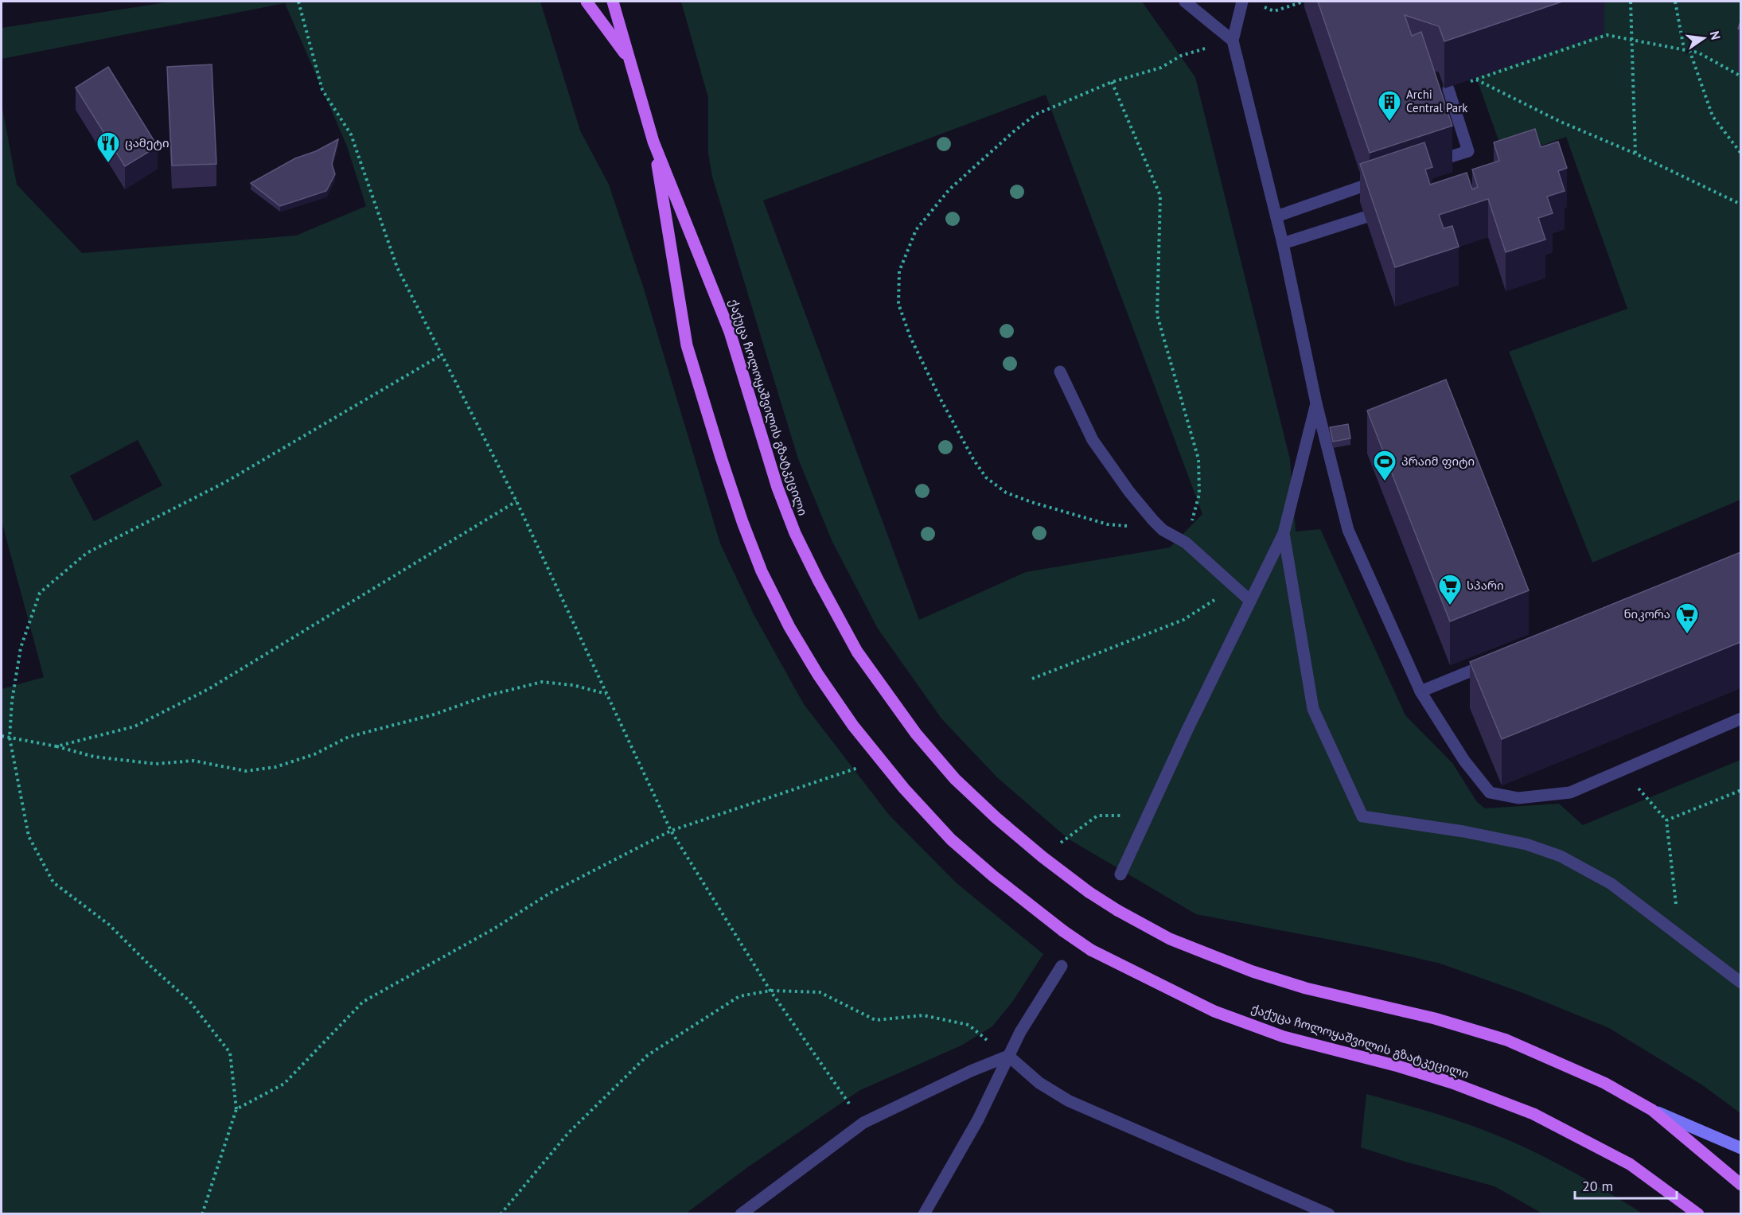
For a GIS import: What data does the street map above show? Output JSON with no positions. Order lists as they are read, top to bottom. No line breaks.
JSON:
{"streets":{"main road":["ქაქუცა ჩოლოყაშვილის გზატკეცილი"]},"places":{"building":["Archi Central Park"],"restaurant":["ცამეტი"],"sports":["პრაიმ ფიტი"],"supermarket":["სპარი","ნიკორა"]},"scale_bar":"20 m","north":"right"}
